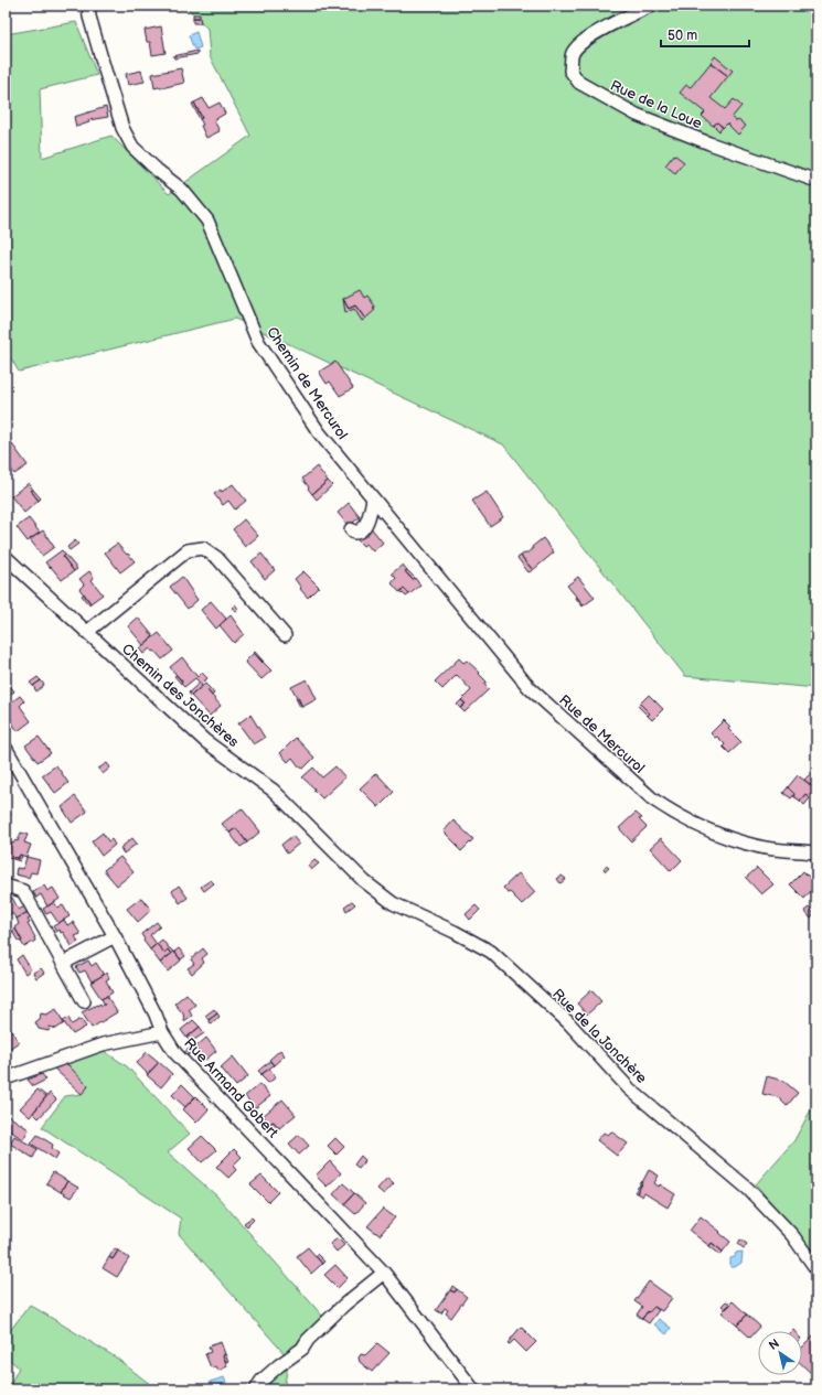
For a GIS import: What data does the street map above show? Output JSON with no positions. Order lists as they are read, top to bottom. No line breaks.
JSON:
{"streets":{"street":["Rue de la Loue","Chemin de Mercurol","Chemin des Jonchères","Rue de Mercurol","Rue de la Jonchère","Rue Armand Gobert"]},"crossings":[["Chemin de Mercurol","Rue de Mercurol"],["Chemin des Jonchères","Rue de la Jonchère"]],"scale_bar":"50 m","north":"top left"}
